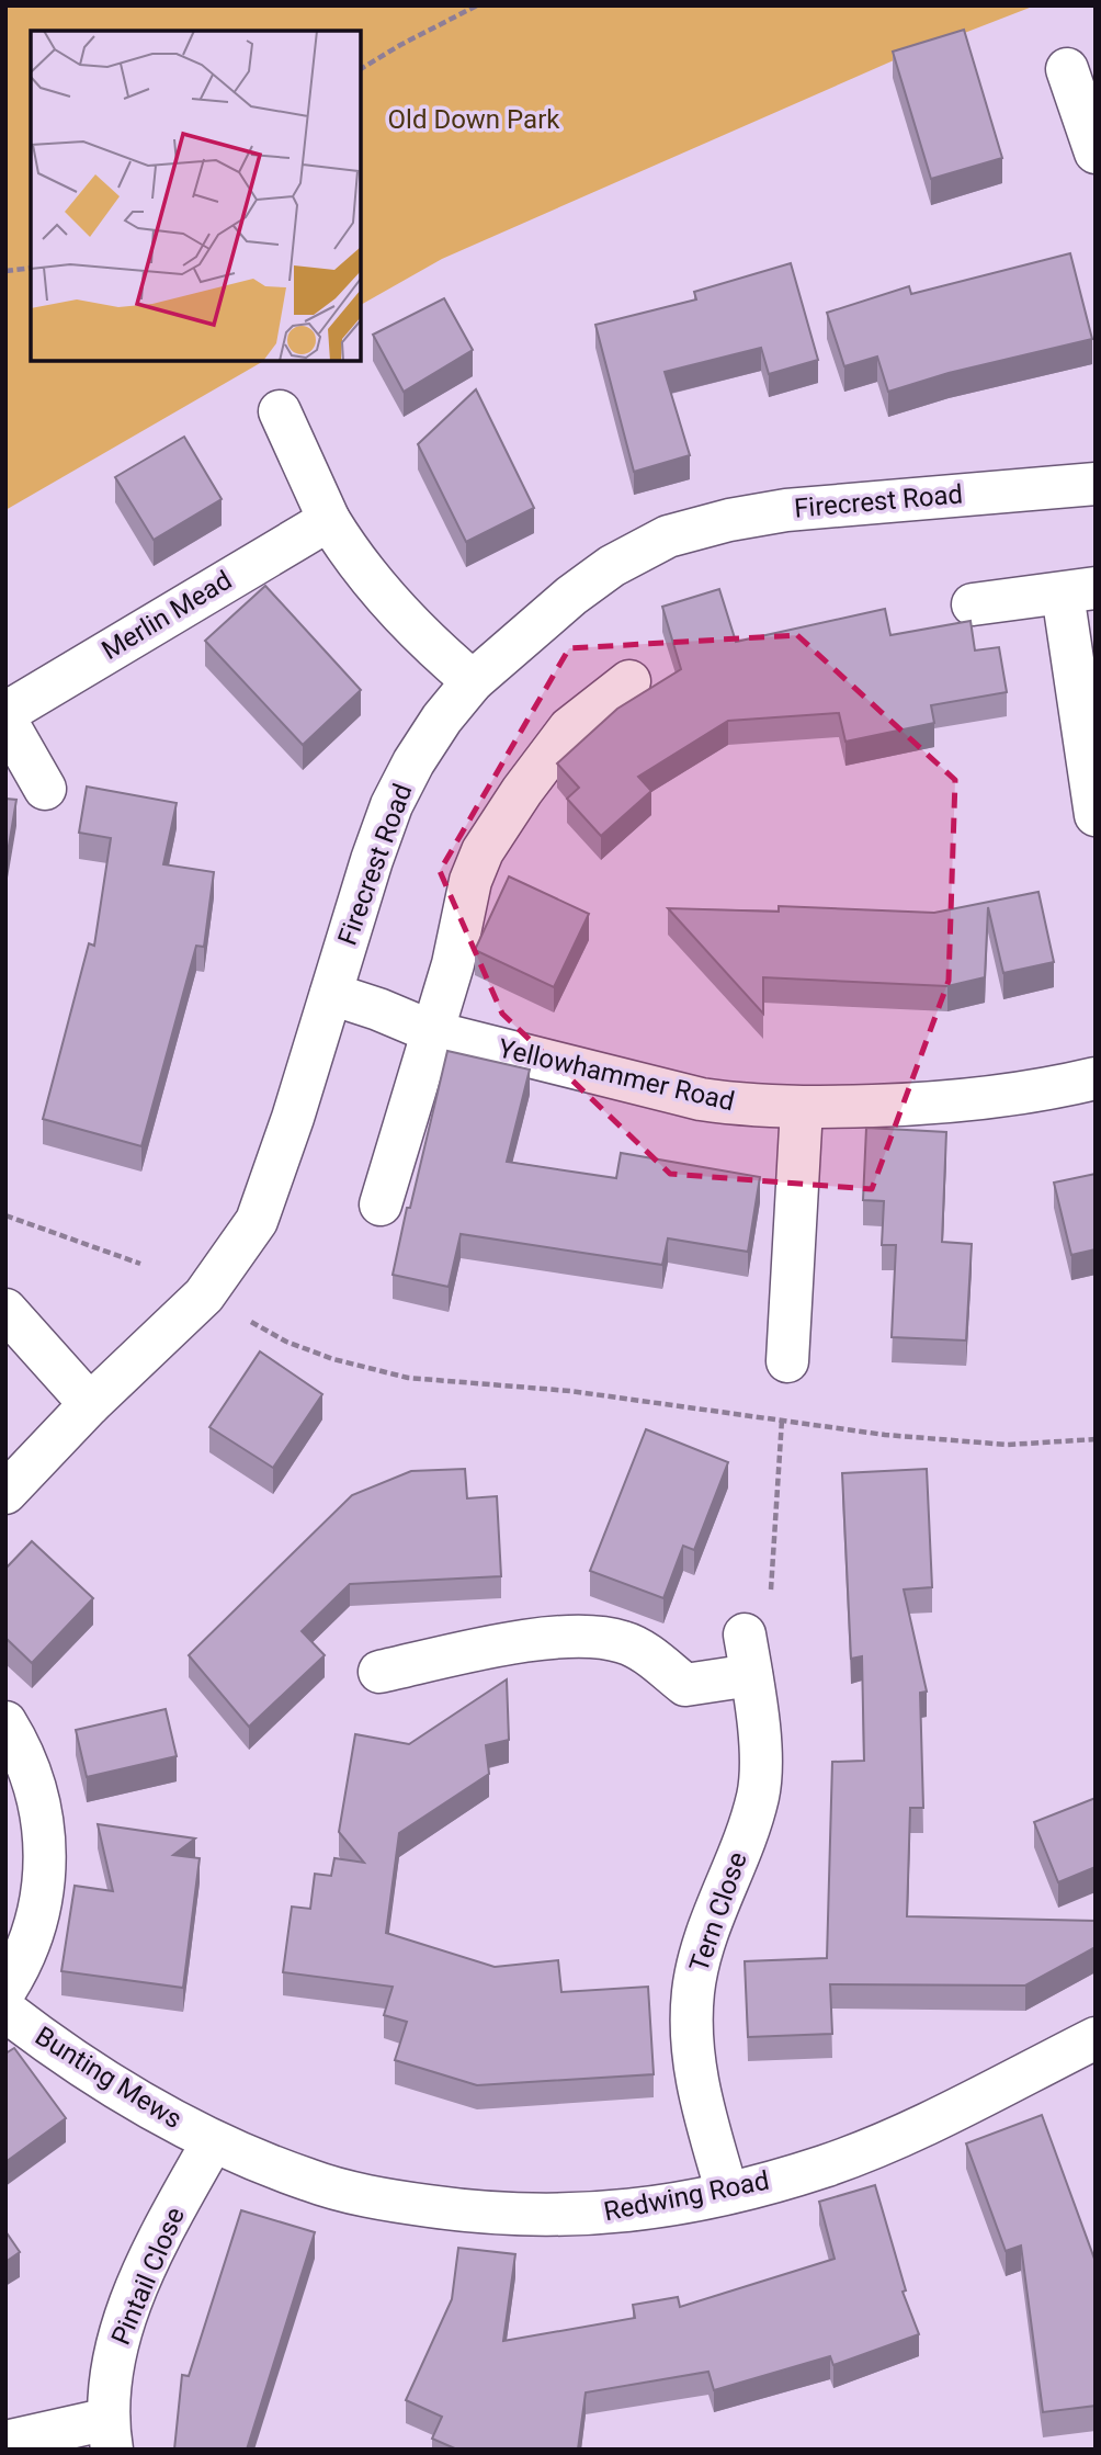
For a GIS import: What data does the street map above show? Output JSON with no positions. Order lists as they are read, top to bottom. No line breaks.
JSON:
{"streets":{"street":["Firecrest Road","Merlin Mead","Yellowhammer Road","Tern Close","Bunting Mews","Redwing Road","Pintail Close"]},"crossings":[["Firecrest Road","Yellowhammer Road"],["Tern Close","Redwing Road"],["Bunting Mews","Redwing Road"],["Bunting Mews","Pintail Close"],["Redwing Road","Pintail Close"]],"parks":["Old Down Park"]}
